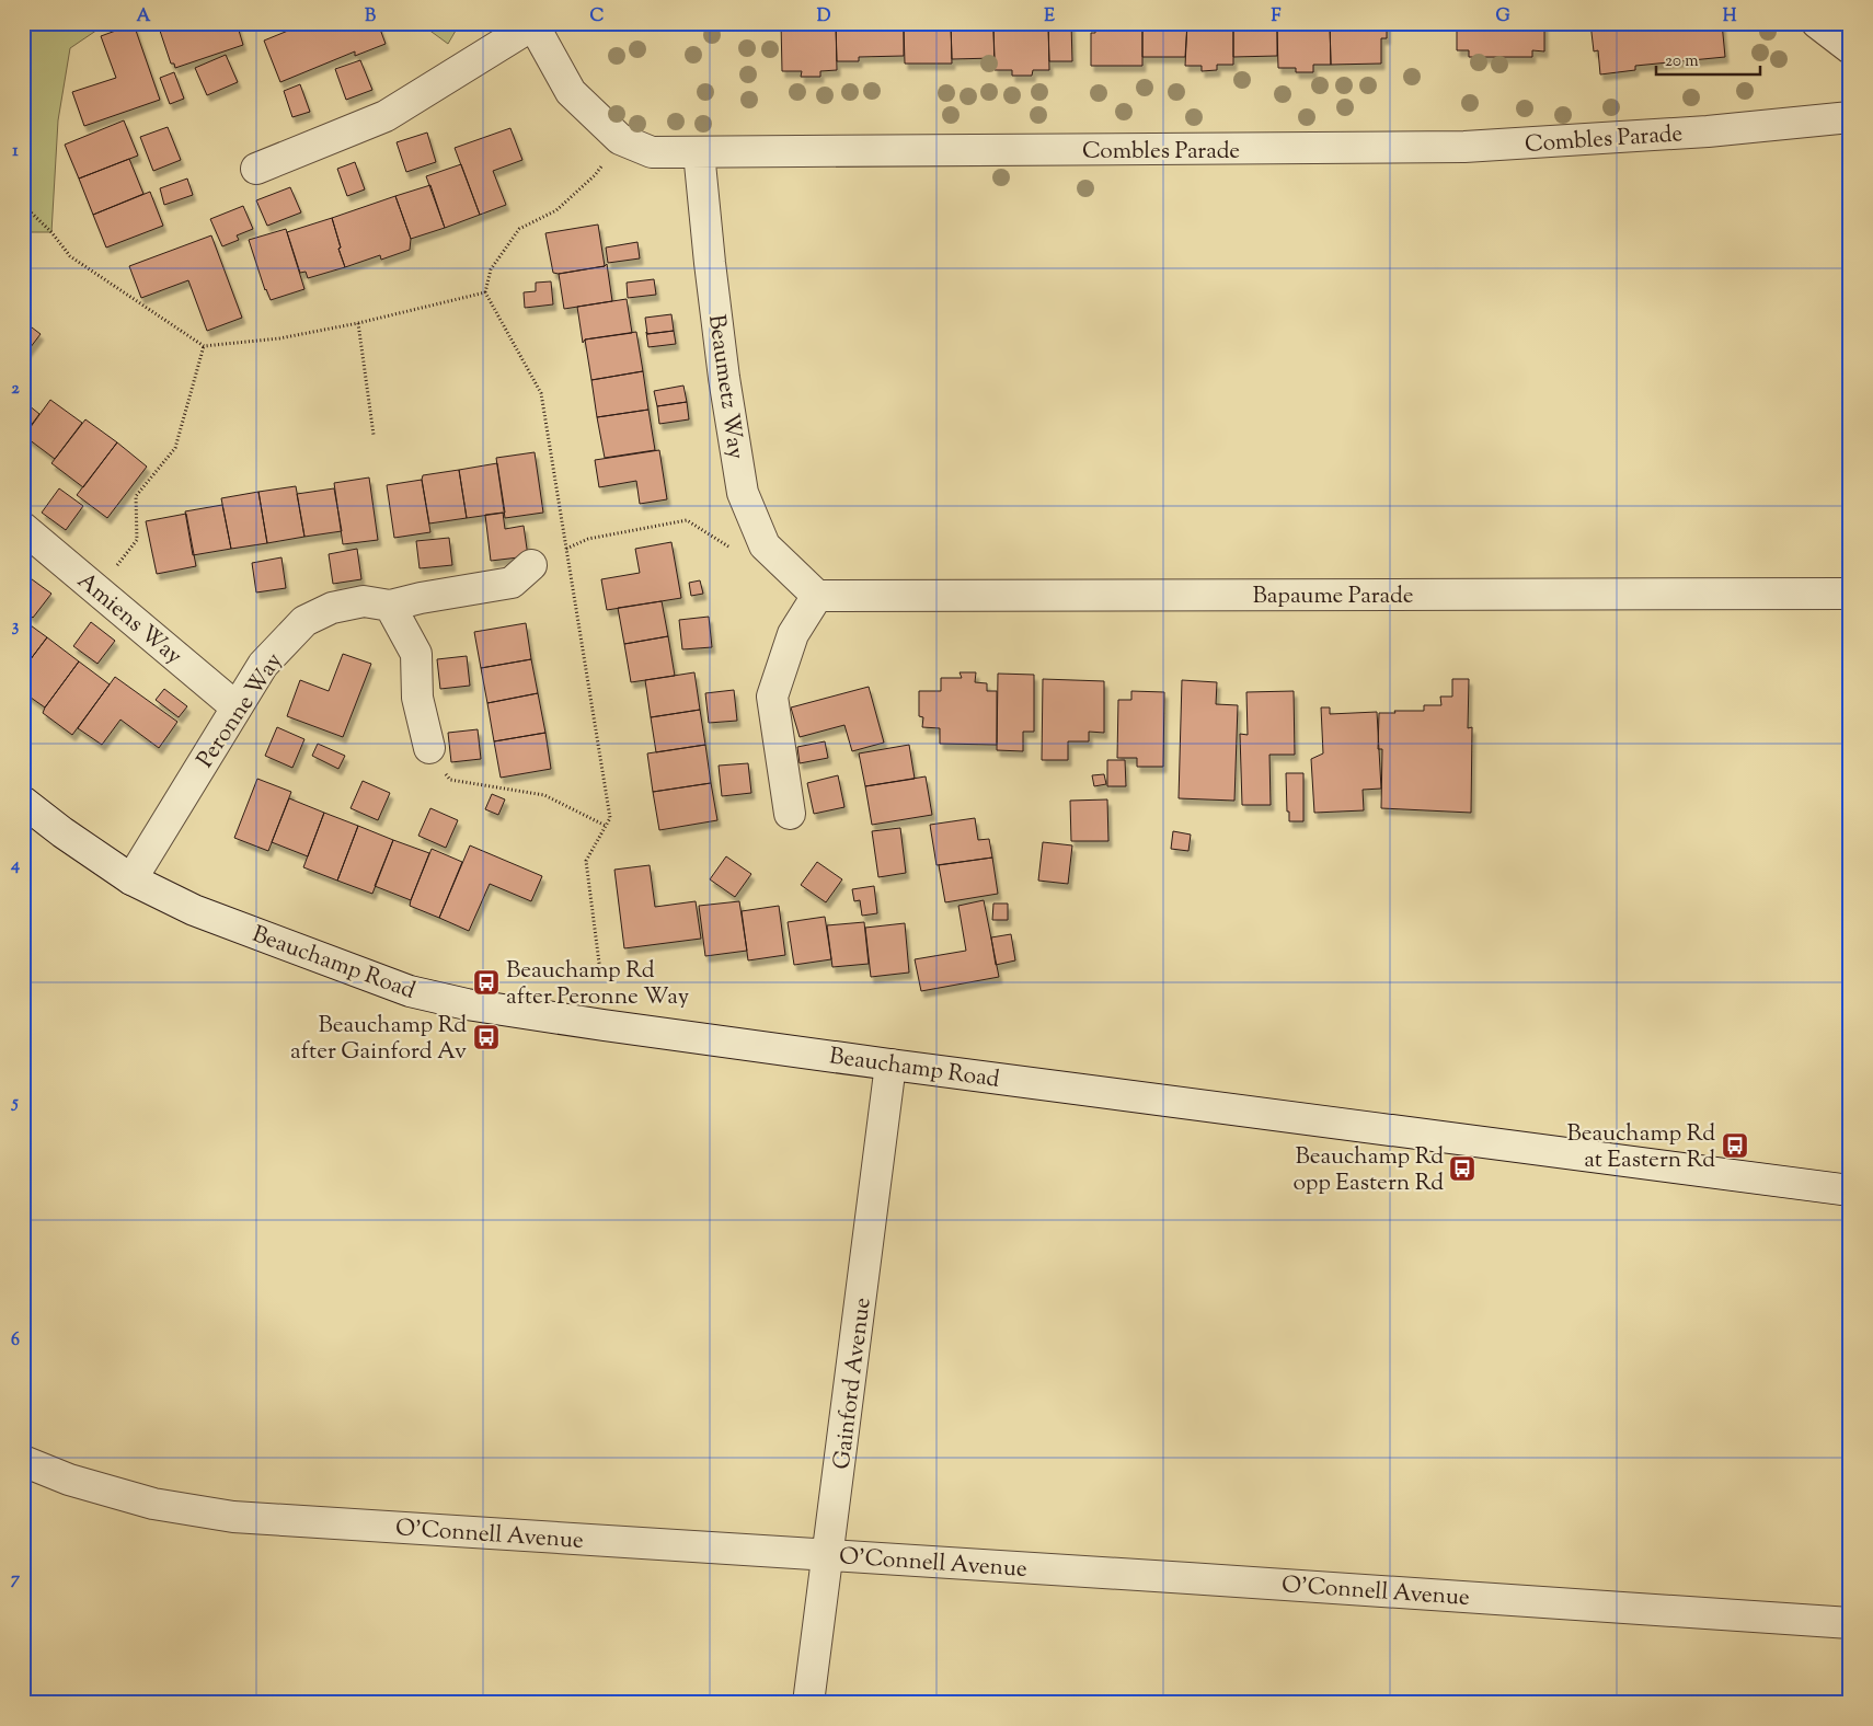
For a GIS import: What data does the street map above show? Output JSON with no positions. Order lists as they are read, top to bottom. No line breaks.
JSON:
{"streets":{"street":["Combles Parade","Beaumetz Way","Bapaume Parade","Amiens Way","Peronne Way","Beauchamp Road","Gainford Avenue","O'Connell Avenue"]},"crossings":[["Combles Parade","Beaumetz Way"],["Beaumetz Way","Bapaume Parade"],["Amiens Way","Peronne Way"],["Peronne Way","Beauchamp Road"],["Beauchamp Road","Gainford Avenue"],["Gainford Avenue","O'Connell Avenue"]],"places":{"bus stop":["Beauchamp Rd after Peronne Way","Beauchamp Rd after Gainford Av","Beauchamp Rd at Eastern Rd","Beauchamp Rd opp Eastern Rd"]},"scale_bar":"20 m","grid":{"columns":["A","B","C","D","E","F","G","H"],"rows":["1","2","3","4","5","6","7"]}}
